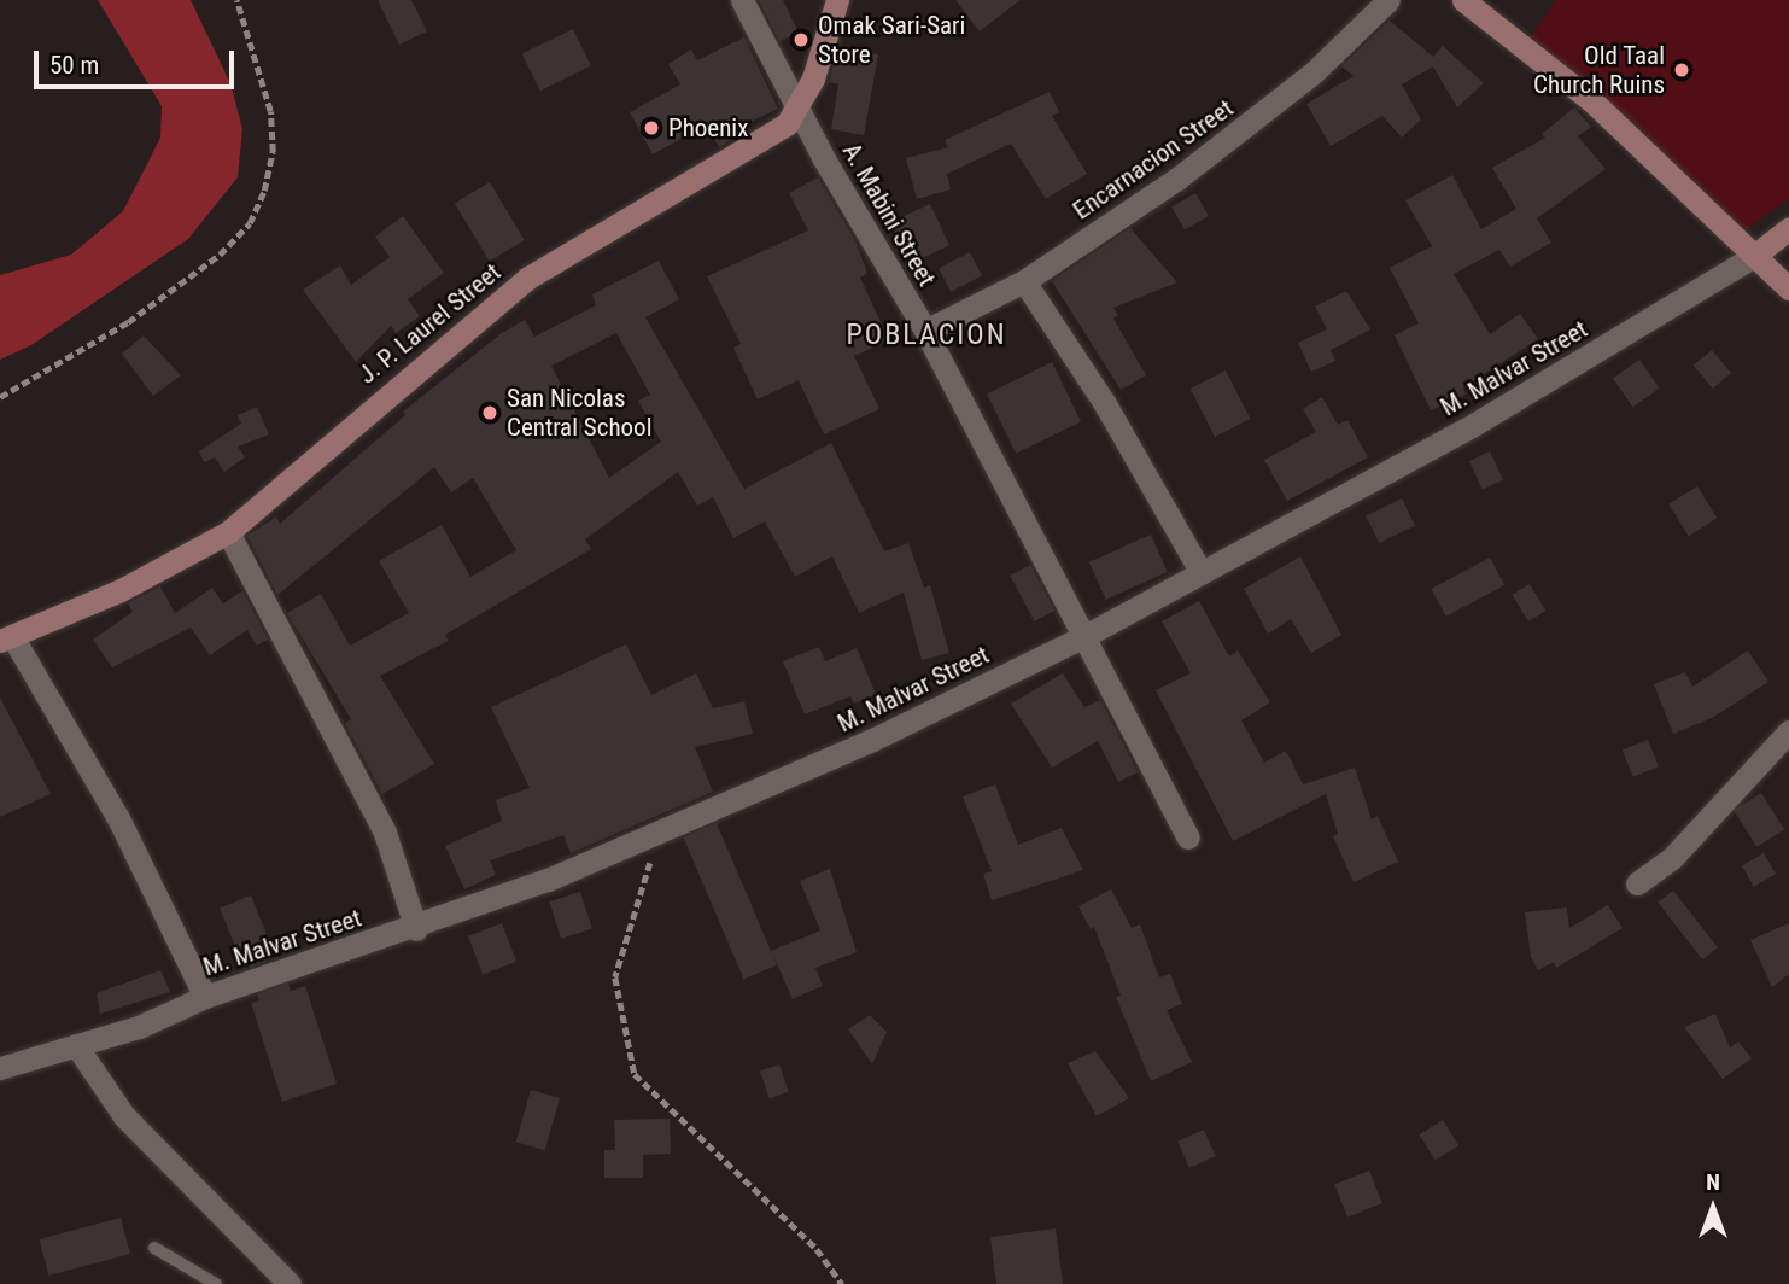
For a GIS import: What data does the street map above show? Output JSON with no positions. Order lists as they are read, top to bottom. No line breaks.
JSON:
{"streets":{"main road":["J. P. Laurel Street","M. Malvar Street"],"street":["Encarnacion Street","A. Mabini Street"]},"crossings":[["Encarnacion Street","A. Mabini Street"],["A. Mabini Street","J. P. Laurel Street"],["A. Mabini Street","M. Malvar Street"]],"districts":["POBLACION"],"places":["Omak Sari-Sari Store","Old Taal Church Ruins","Phoenix","San Nicolas Central School"],"scale_bar":"50 m","north":"top"}
